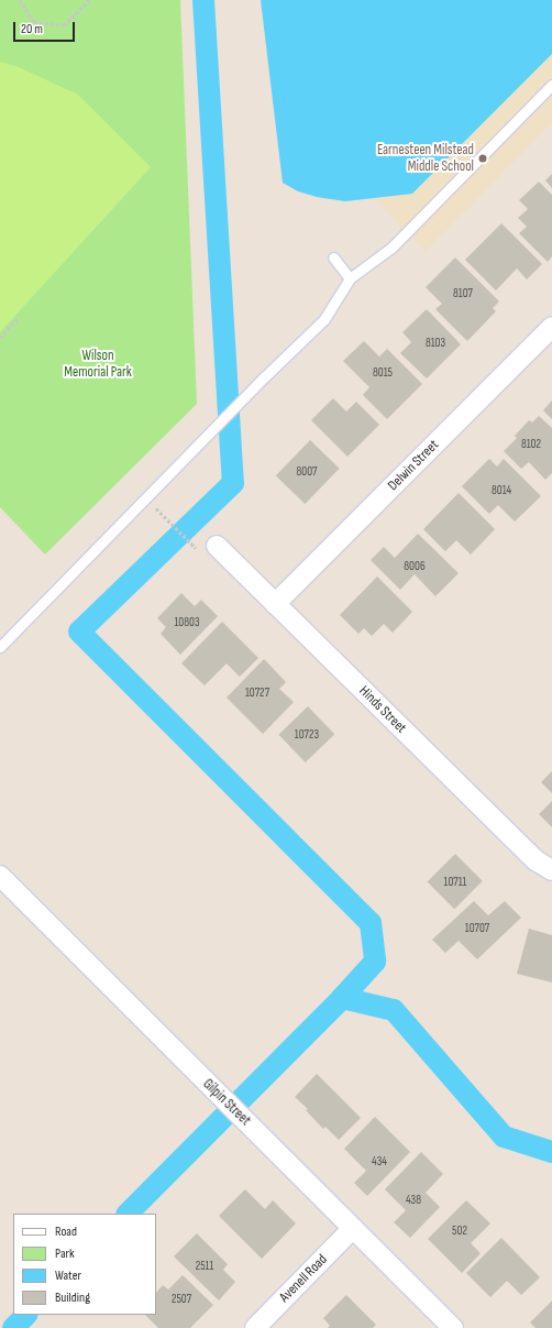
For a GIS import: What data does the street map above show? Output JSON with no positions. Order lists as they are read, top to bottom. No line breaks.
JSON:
{"streets":{"street":["Delwin Street","Hinds Street","Gilpin Street","Avenell Road"]},"crossings":[["Delwin Street","Hinds Street"],["Gilpin Street","Avenell Road"]],"parks":["Wilson Memorial Park"],"places":["Earnesteen Milstead Middle School"],"house_numbers":["8107","8103","8015","8102","8007","8014","8006","10803","10727","10723","10711","10707","434","438","502","2511","2507"],"legend":["Road","Park","Water","Building"],"scale_bar":"20 m"}
